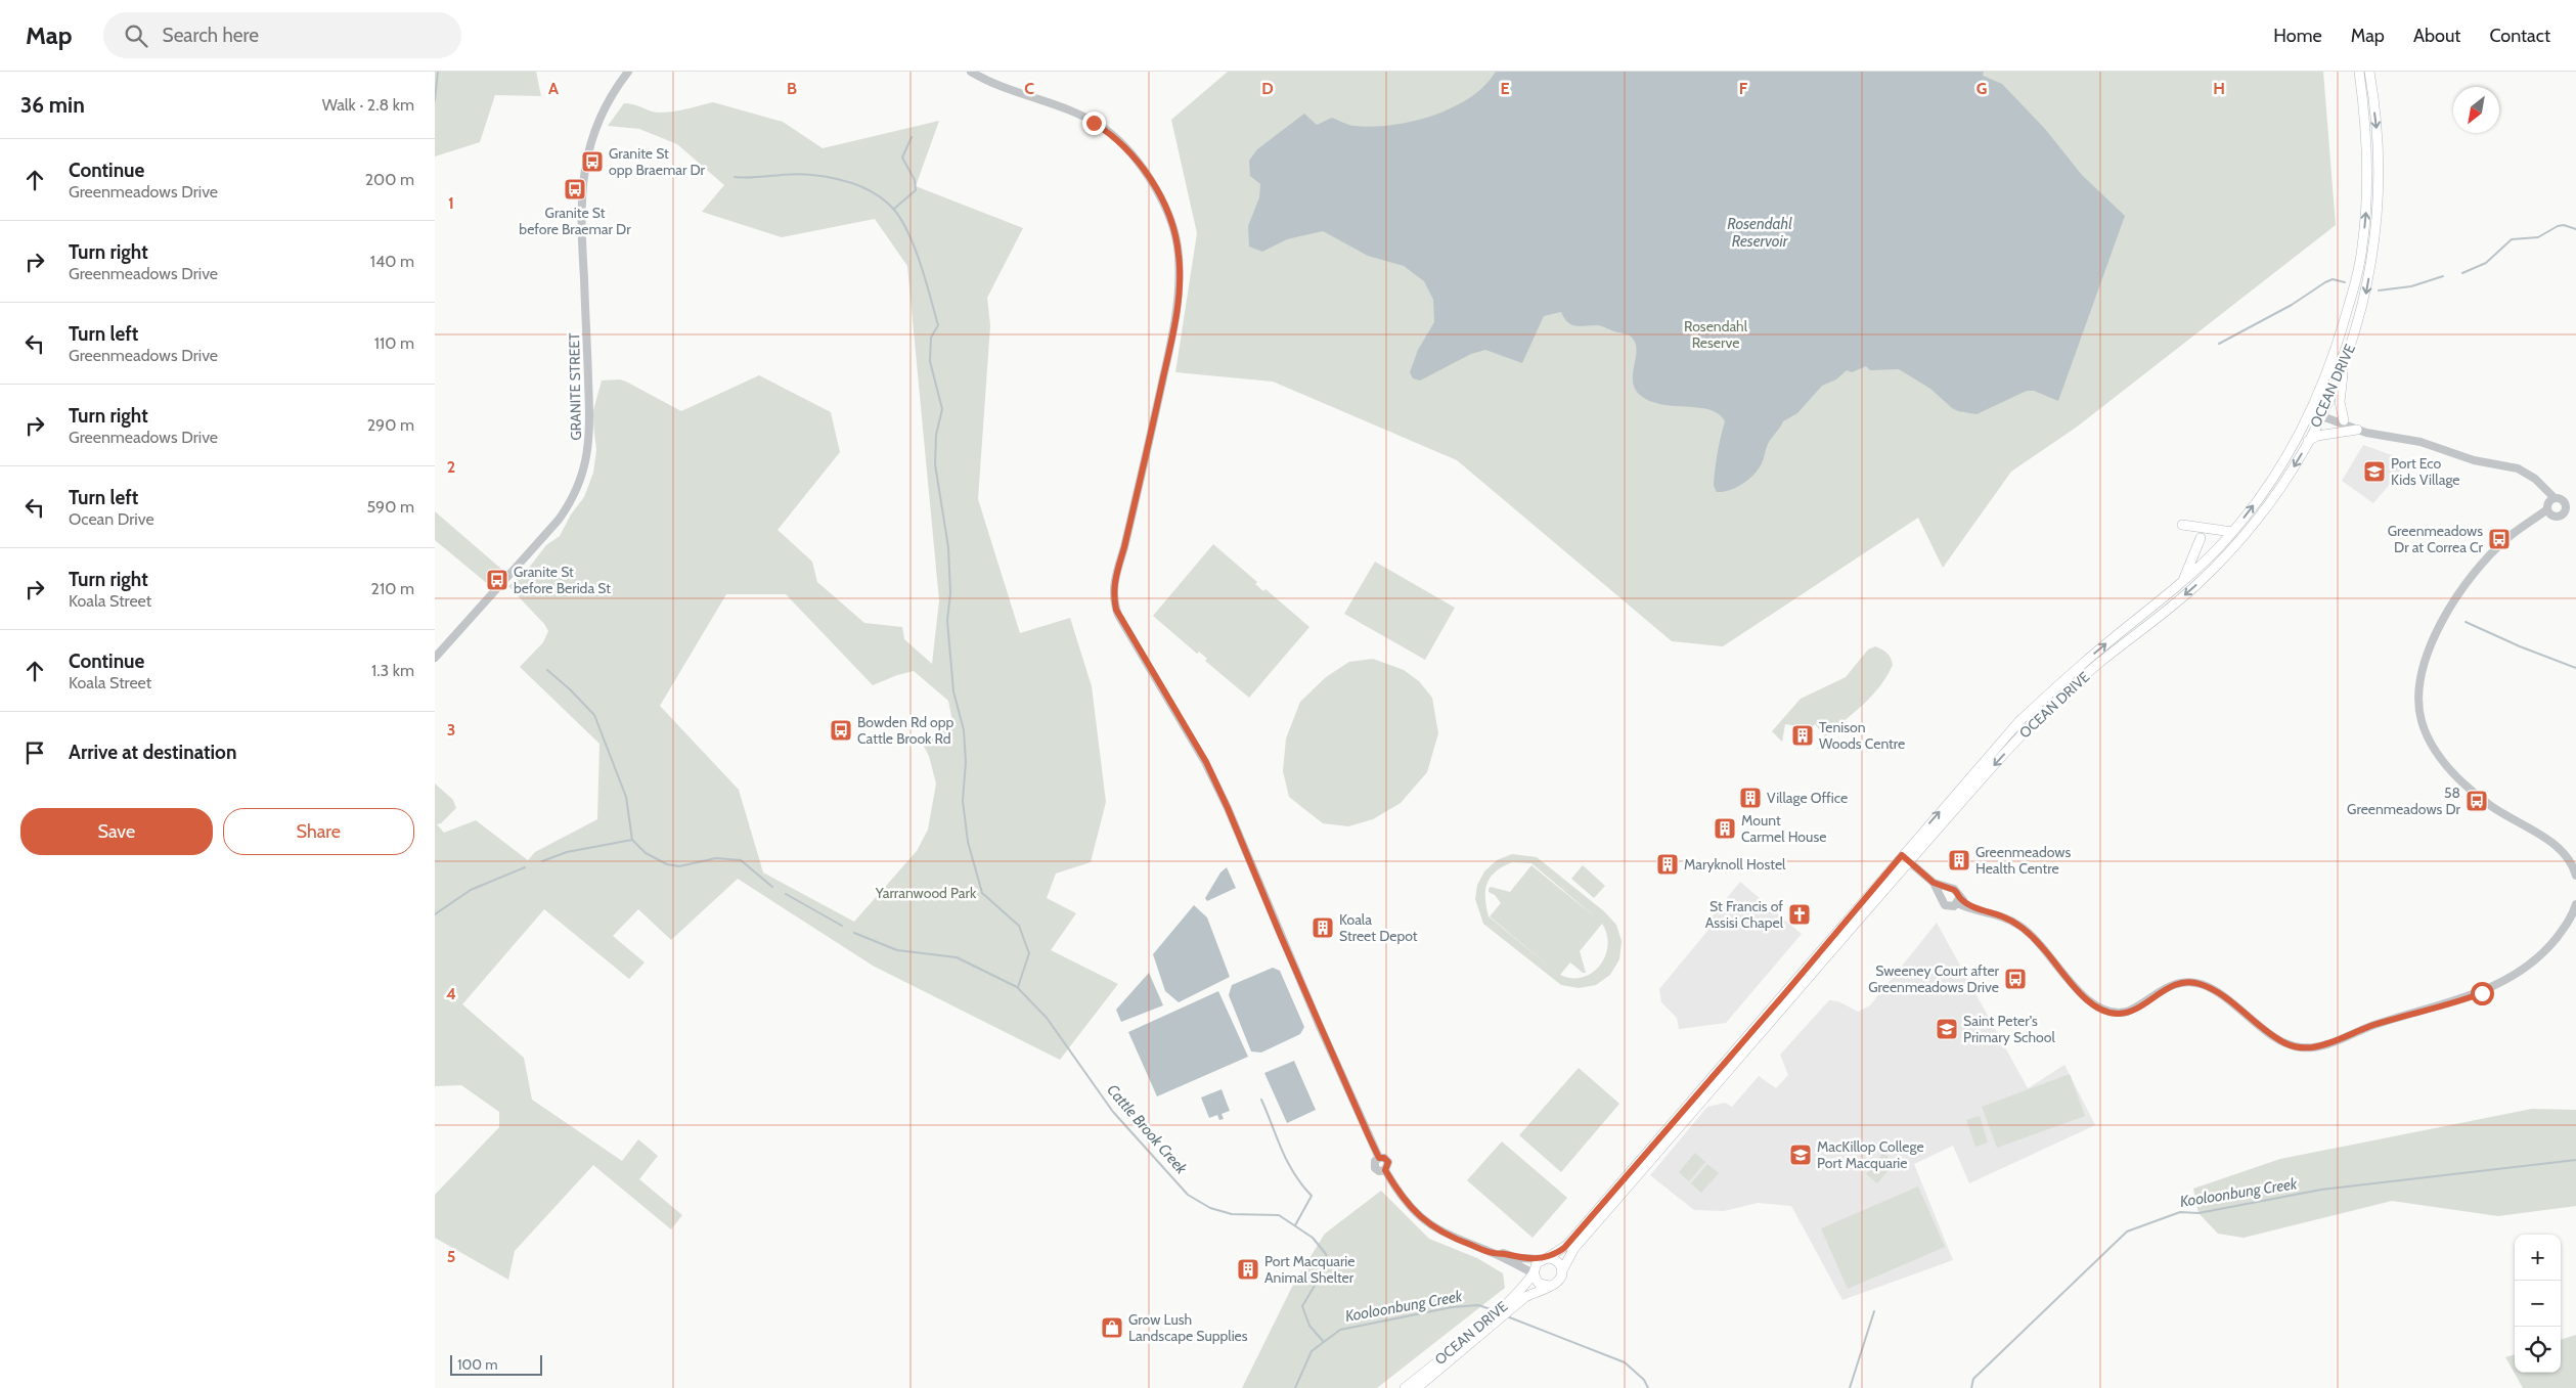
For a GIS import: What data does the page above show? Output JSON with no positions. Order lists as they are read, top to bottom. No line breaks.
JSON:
{"streets":{"main road":["OCEAN DRIVE"],"street":["GRANITE STREET"]},"water":["Rosendahl Reservoir","Cattle Brook Creek","Kooloonbung Creek"],"parks":["Rosendahl Reserve","Yarranwood Park"],"places":{"bus stop":["Granite St opp Braemar Dr","Granite St before Braemar Dr","Greenmeadows Dr at Correa Cr","Granite St before Berida St","Bowden Rd opp Cattle Brook Rd","58 Greenmeadows Dr","Sweeney Court after Greenmeadows Drive"],"school or university":["Port Eco Kids Village","Saint Peter's Primary School","MacKillop College Port Macquarie"],"building":["Tenison Woods Centre","Village Office","Mount Carmel House","Greenmeadows Health Centre","Maryknoll Hostel","Koala Street Depot","Port Macquarie Animal Shelter"],"church":["St Francis of Assisi Chapel"],"shop":["Grow Lush Landscape Supplies"]},"scale_bar":"100 m","north":"bottom left","page":{"header":"Map","search":"Search here","nav":["Home","Map","About","Contact"],"heading":["36 min","Walk · 2.8 km"],"list":[["Continue","Greenmeadows Drive","200 m"],["Turn right","Greenmeadows Drive","140 m"],["Turn left","Greenmeadows Drive","110 m"],["Turn right","Greenmeadows Drive","290 m"],["Turn left","Ocean Drive","590 m"],["Turn right","Koala Street","210 m"],["Continue","Koala Street","1.3 km"],"Arrive at destination"],"buttons":["Save","Share"],"map_buttons":["+","−"],"scale":"100 m"},"grid":{"columns":["A","B","C","D","E","F","G","H"],"rows":["1","2","3","4","5"]}}
